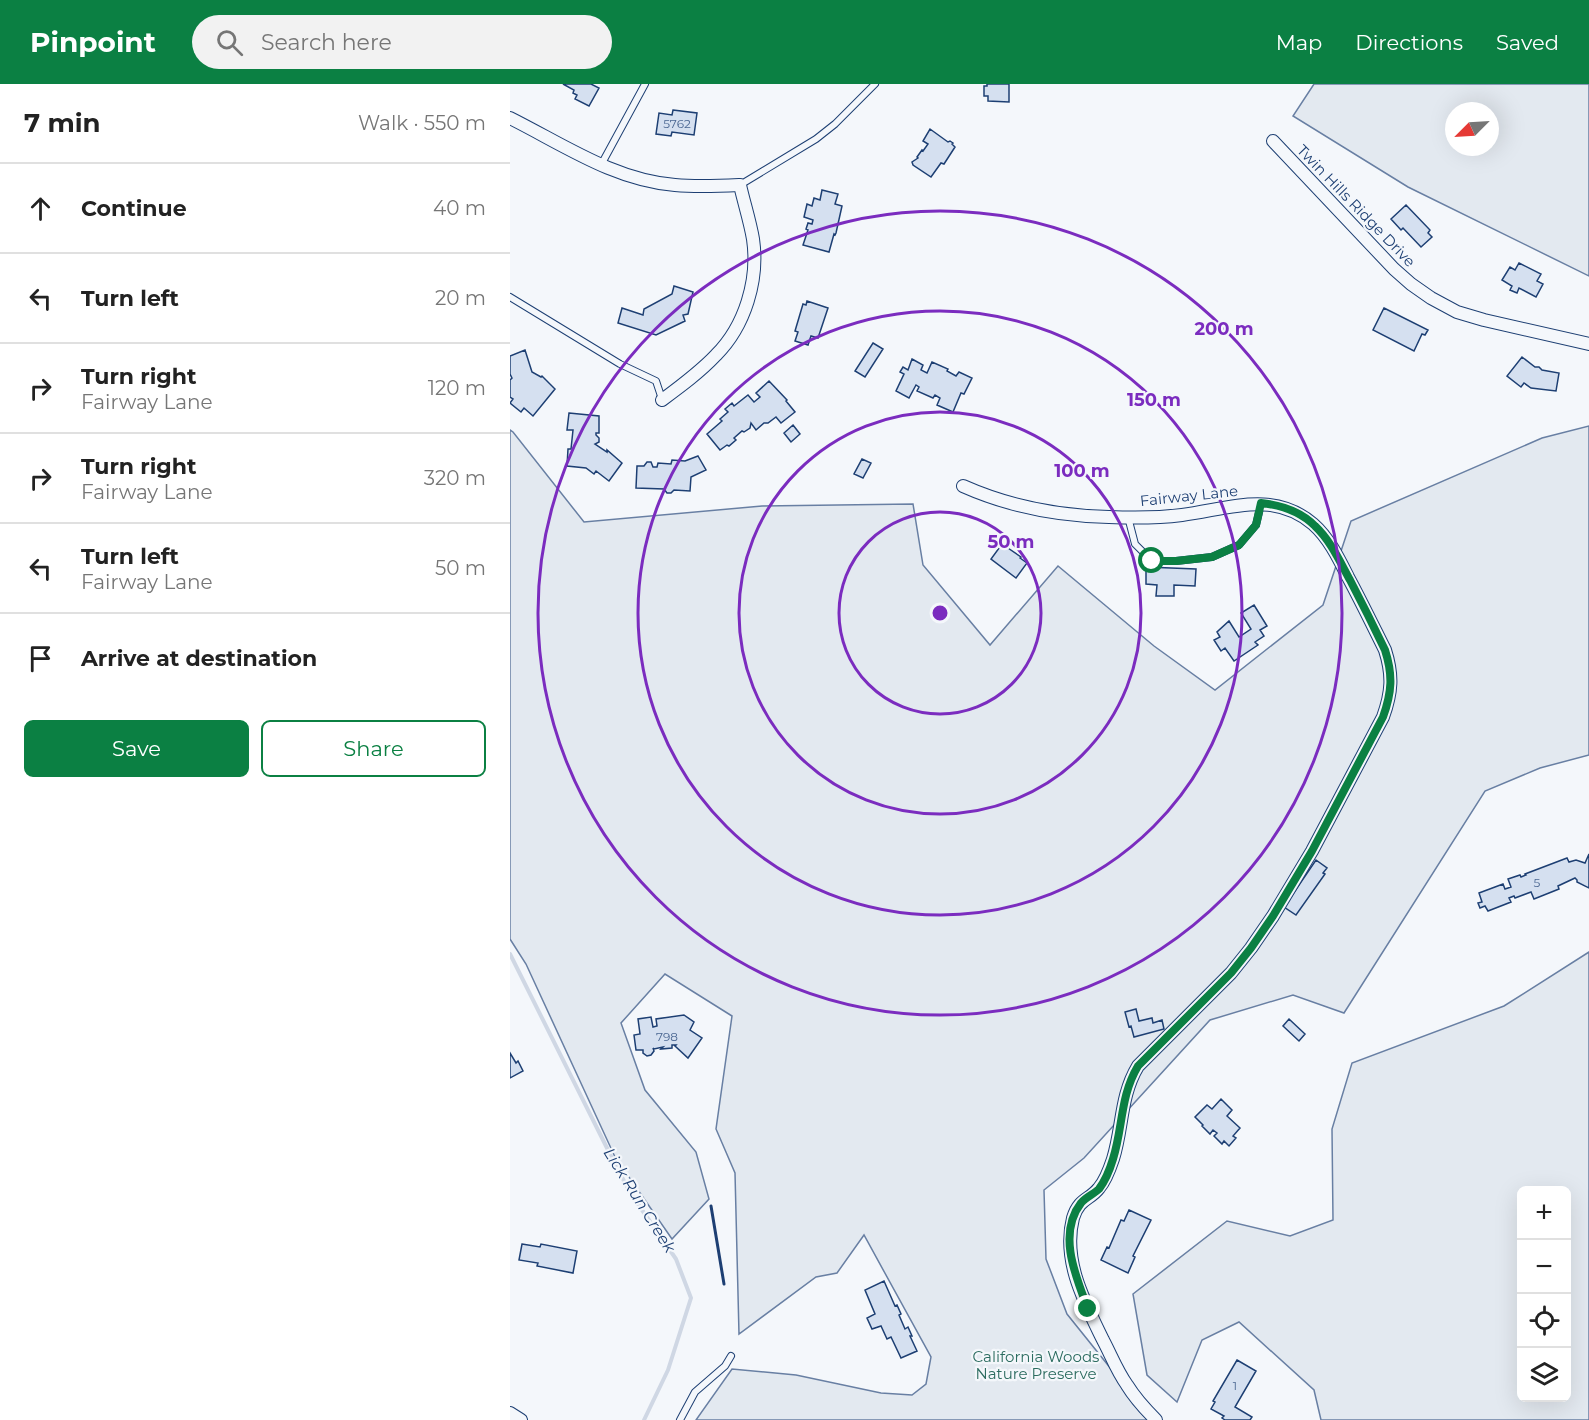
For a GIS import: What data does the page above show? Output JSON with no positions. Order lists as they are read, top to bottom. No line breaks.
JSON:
{"streets":{"street":["Twin Hills Ridge Drive","Fairway Lane"]},"water":["Lick Run Creek"],"parks":["California Woods Nature Preserve"],"house_numbers":["5762","5","798","1"],"north":"bottom left","page":{"header":"Pinpoint","search":"Search here","nav":["Map","Directions","Saved"],"heading":["7 min","Walk · 550 m"],"list":[["Continue","40 m"],["Turn left","20 m"],["Turn right","Fairway Lane","120 m"],["Turn right","Fairway Lane","320 m"],["Turn left","Fairway Lane","50 m"],"Arrive at destination"],"buttons":["Save","Share"],"map_buttons":["+","−"]},"rings":["200 m","150 m","100 m","50 m"]}
